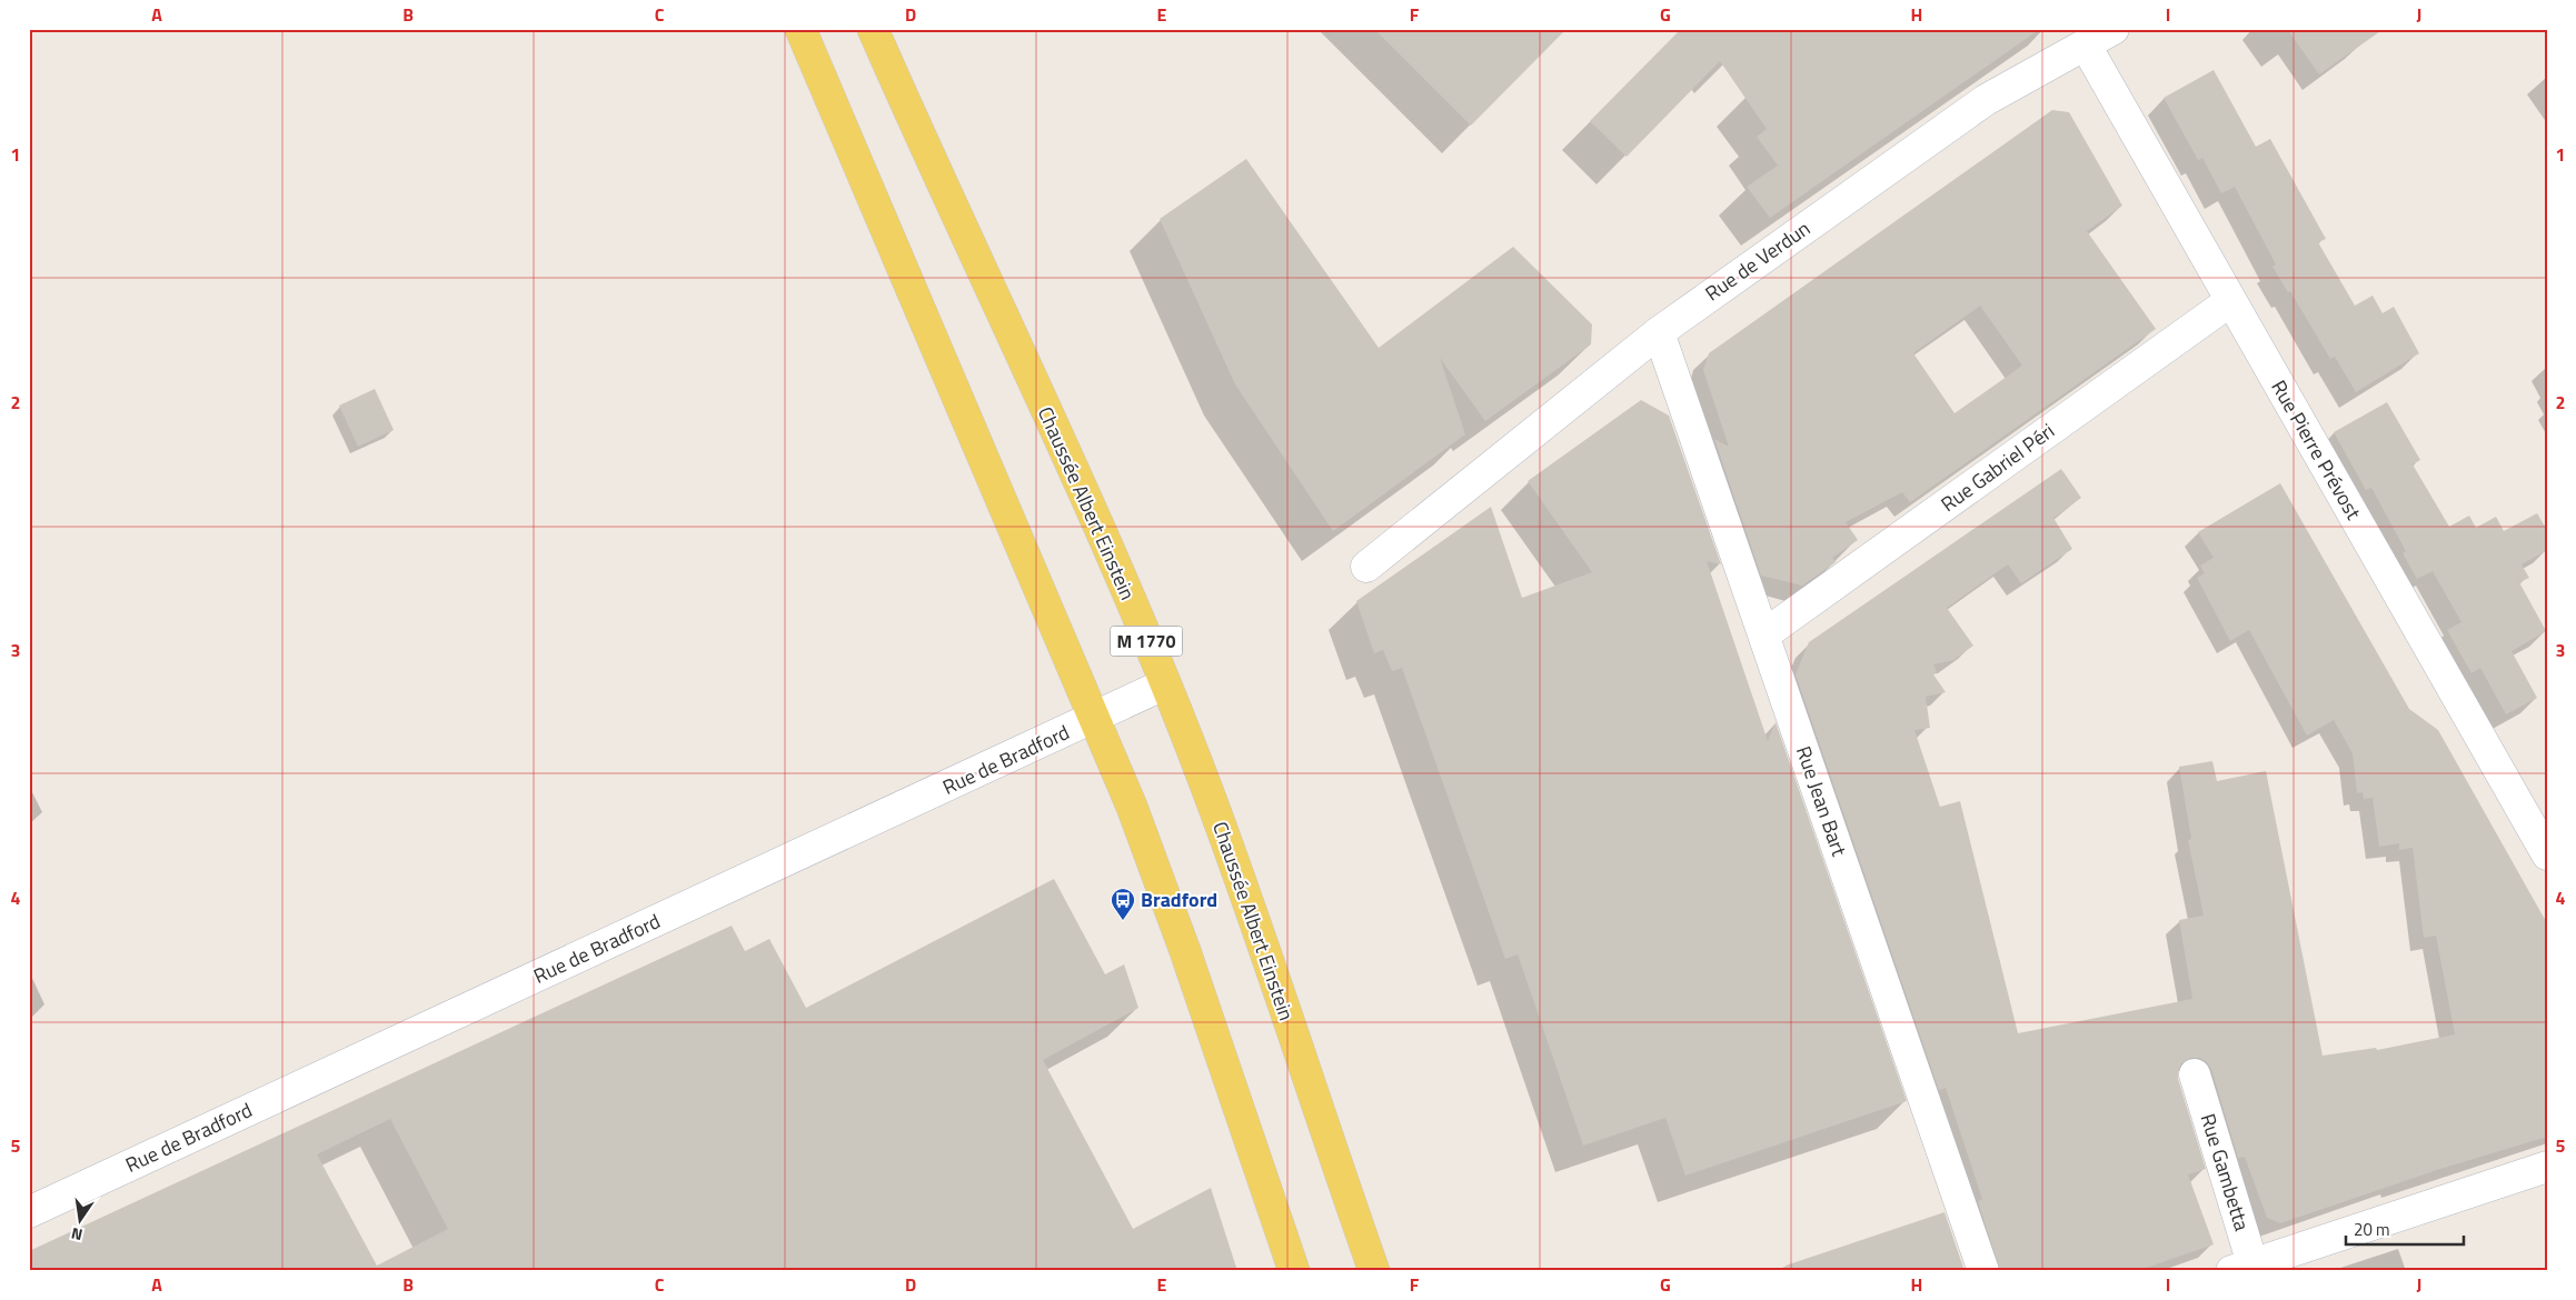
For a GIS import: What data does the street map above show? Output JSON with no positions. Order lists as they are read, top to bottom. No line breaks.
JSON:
{"streets":{"main road":["Chaussée Albert Einstein","M 1770"],"street":["Rue de Verdun","Rue Pierre Prévost","Rue Gabriel Péri","Rue de Bradford","Rue Jean Bart","Rue Gambetta"]},"crossings":[["Rue de Verdun","Rue Pierre Prévost"],["Rue de Verdun","Rue Jean Bart"],["Rue Pierre Prévost","Rue Gabriel Péri"],["Rue Gabriel Péri","Rue Jean Bart"],["Chaussée Albert Einstein","Rue de Bradford"]],"places":{"bus stop":["Bradford"]},"scale_bar":"20 m","north":"bottom","grid":{"columns":["A","B","C","D","E","F","G","H","I","J"],"rows":["1","2","3","4","5"]}}
